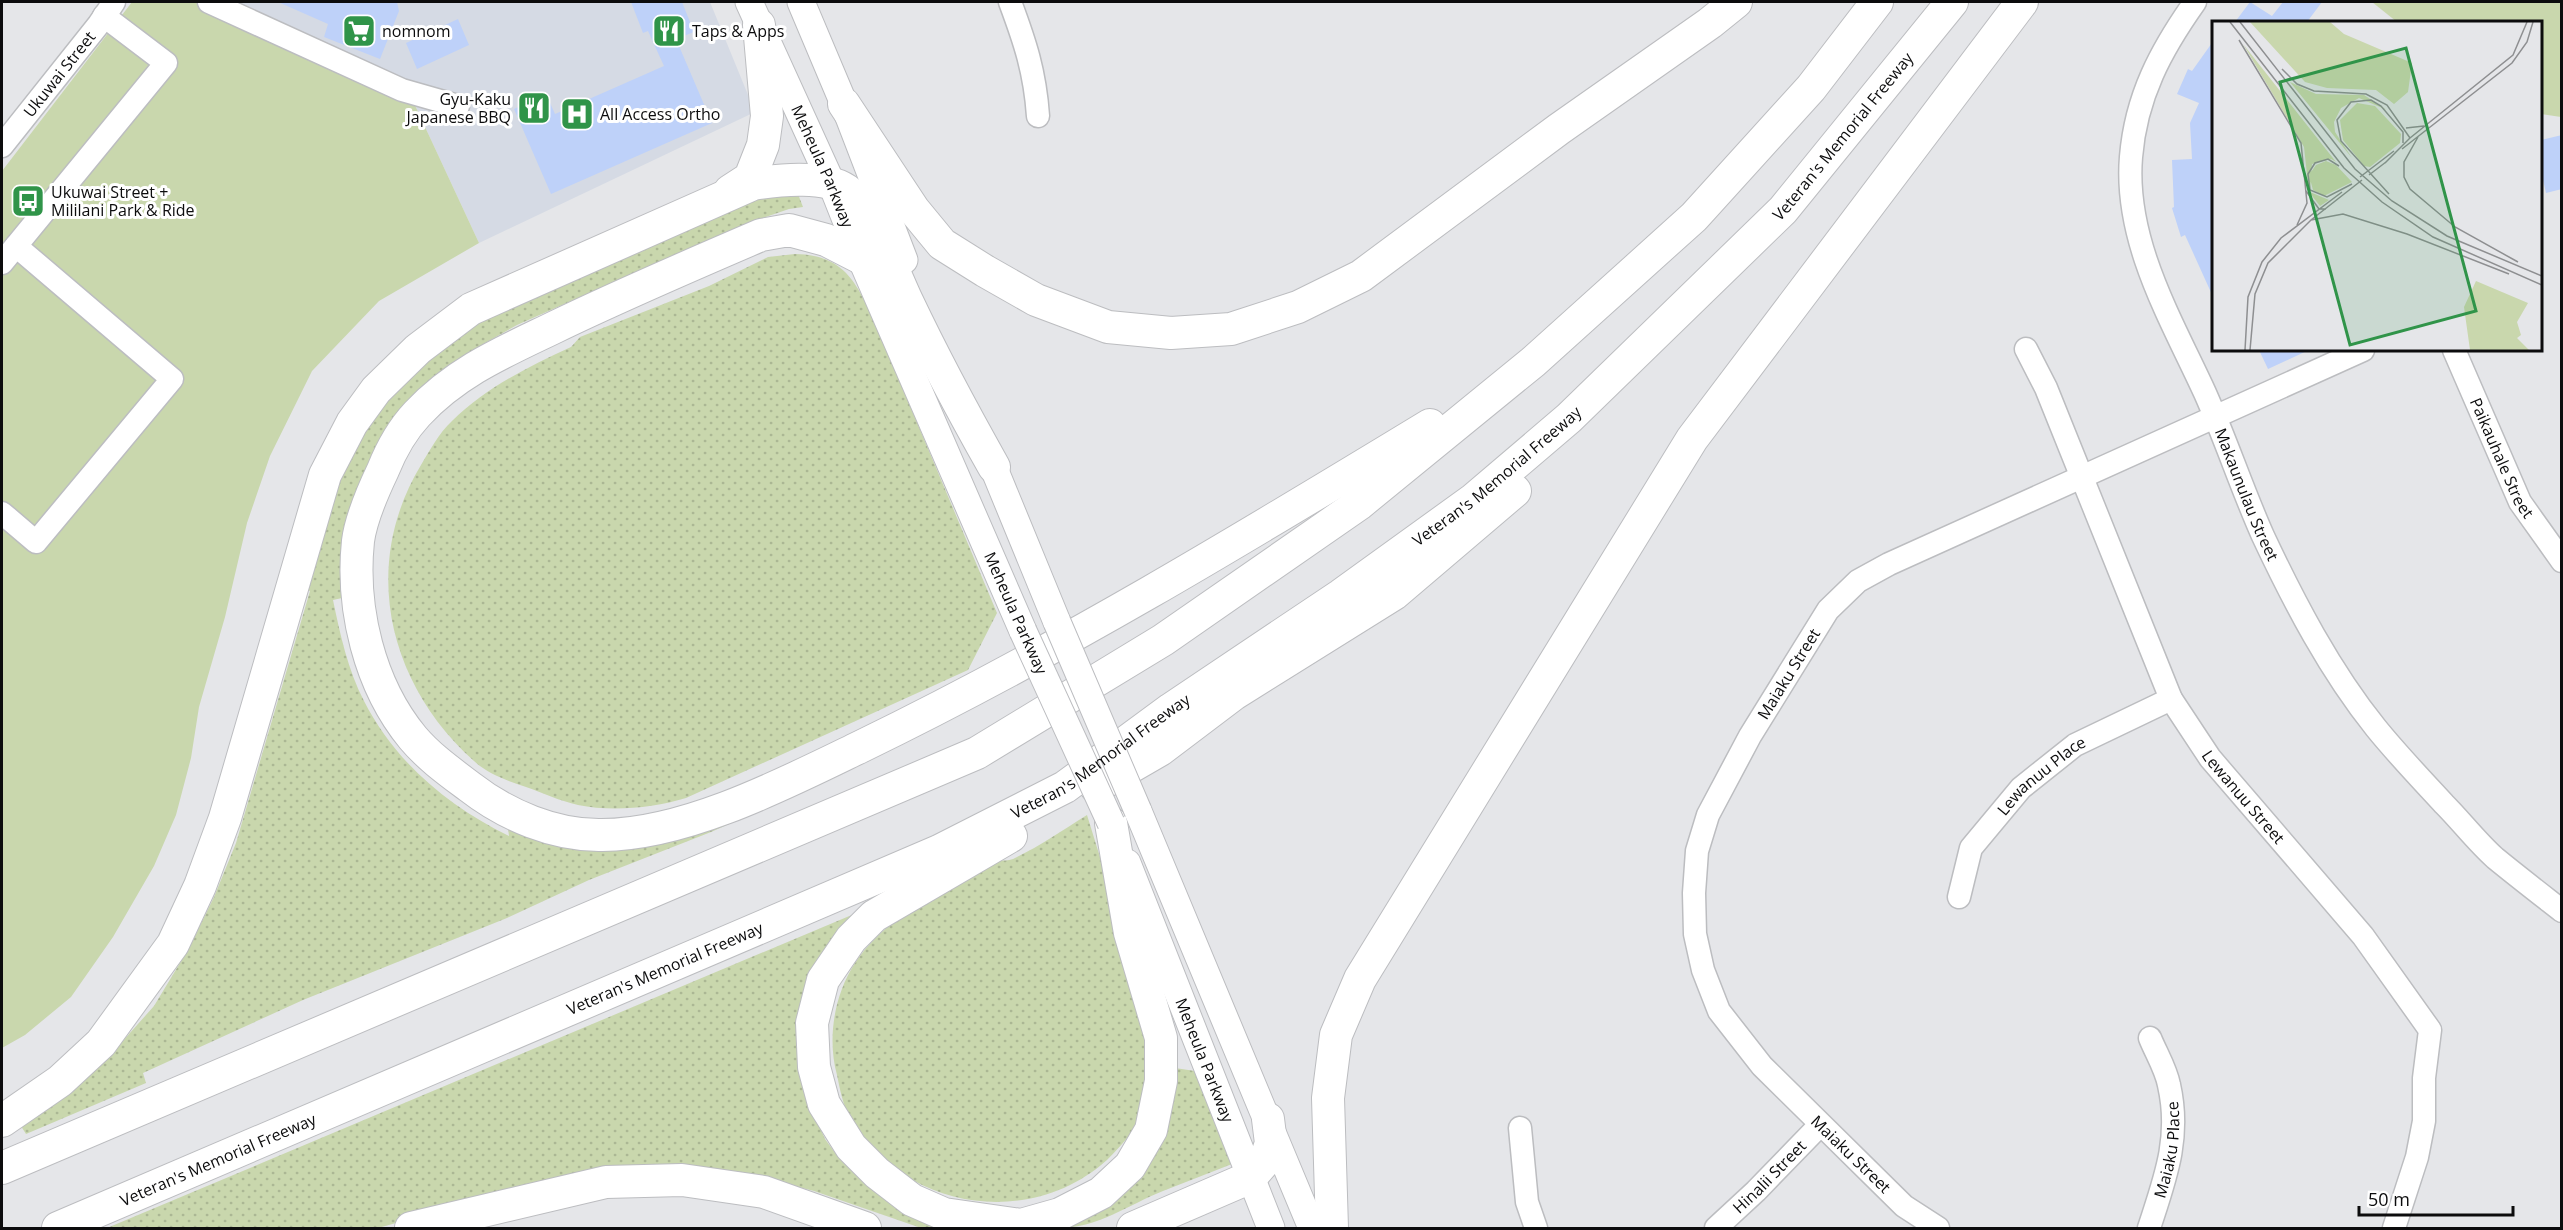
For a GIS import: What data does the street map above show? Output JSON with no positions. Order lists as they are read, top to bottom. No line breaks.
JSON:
{"streets":{"highway":["Veteran's Memorial Freeway"],"main road":["Meheula Parkway"],"street":["Ukuwai Street","Paikauhale Street","Makaunulau Street","Maiaku Street","Lewanuu Place","Lewanuu Street","Maiaku Place","Hinalii Street"]},"crossings":[["Makaunulau Street","Maiaku Street"],["Maiaku Street","Lewanuu Street"],["Maiaku Street","Hinalii Street"],["Lewanuu Place","Lewanuu Street"]],"places":{"supermarket":["nomnom"],"restaurant":["Taps & Apps","Gyu-Kaku Japanese BBQ"],"hospital":["All Access Ortho"],"bus stop":["Ukuwai Street + Mililani Park & Ride"]},"scale_bar":"50 m"}
